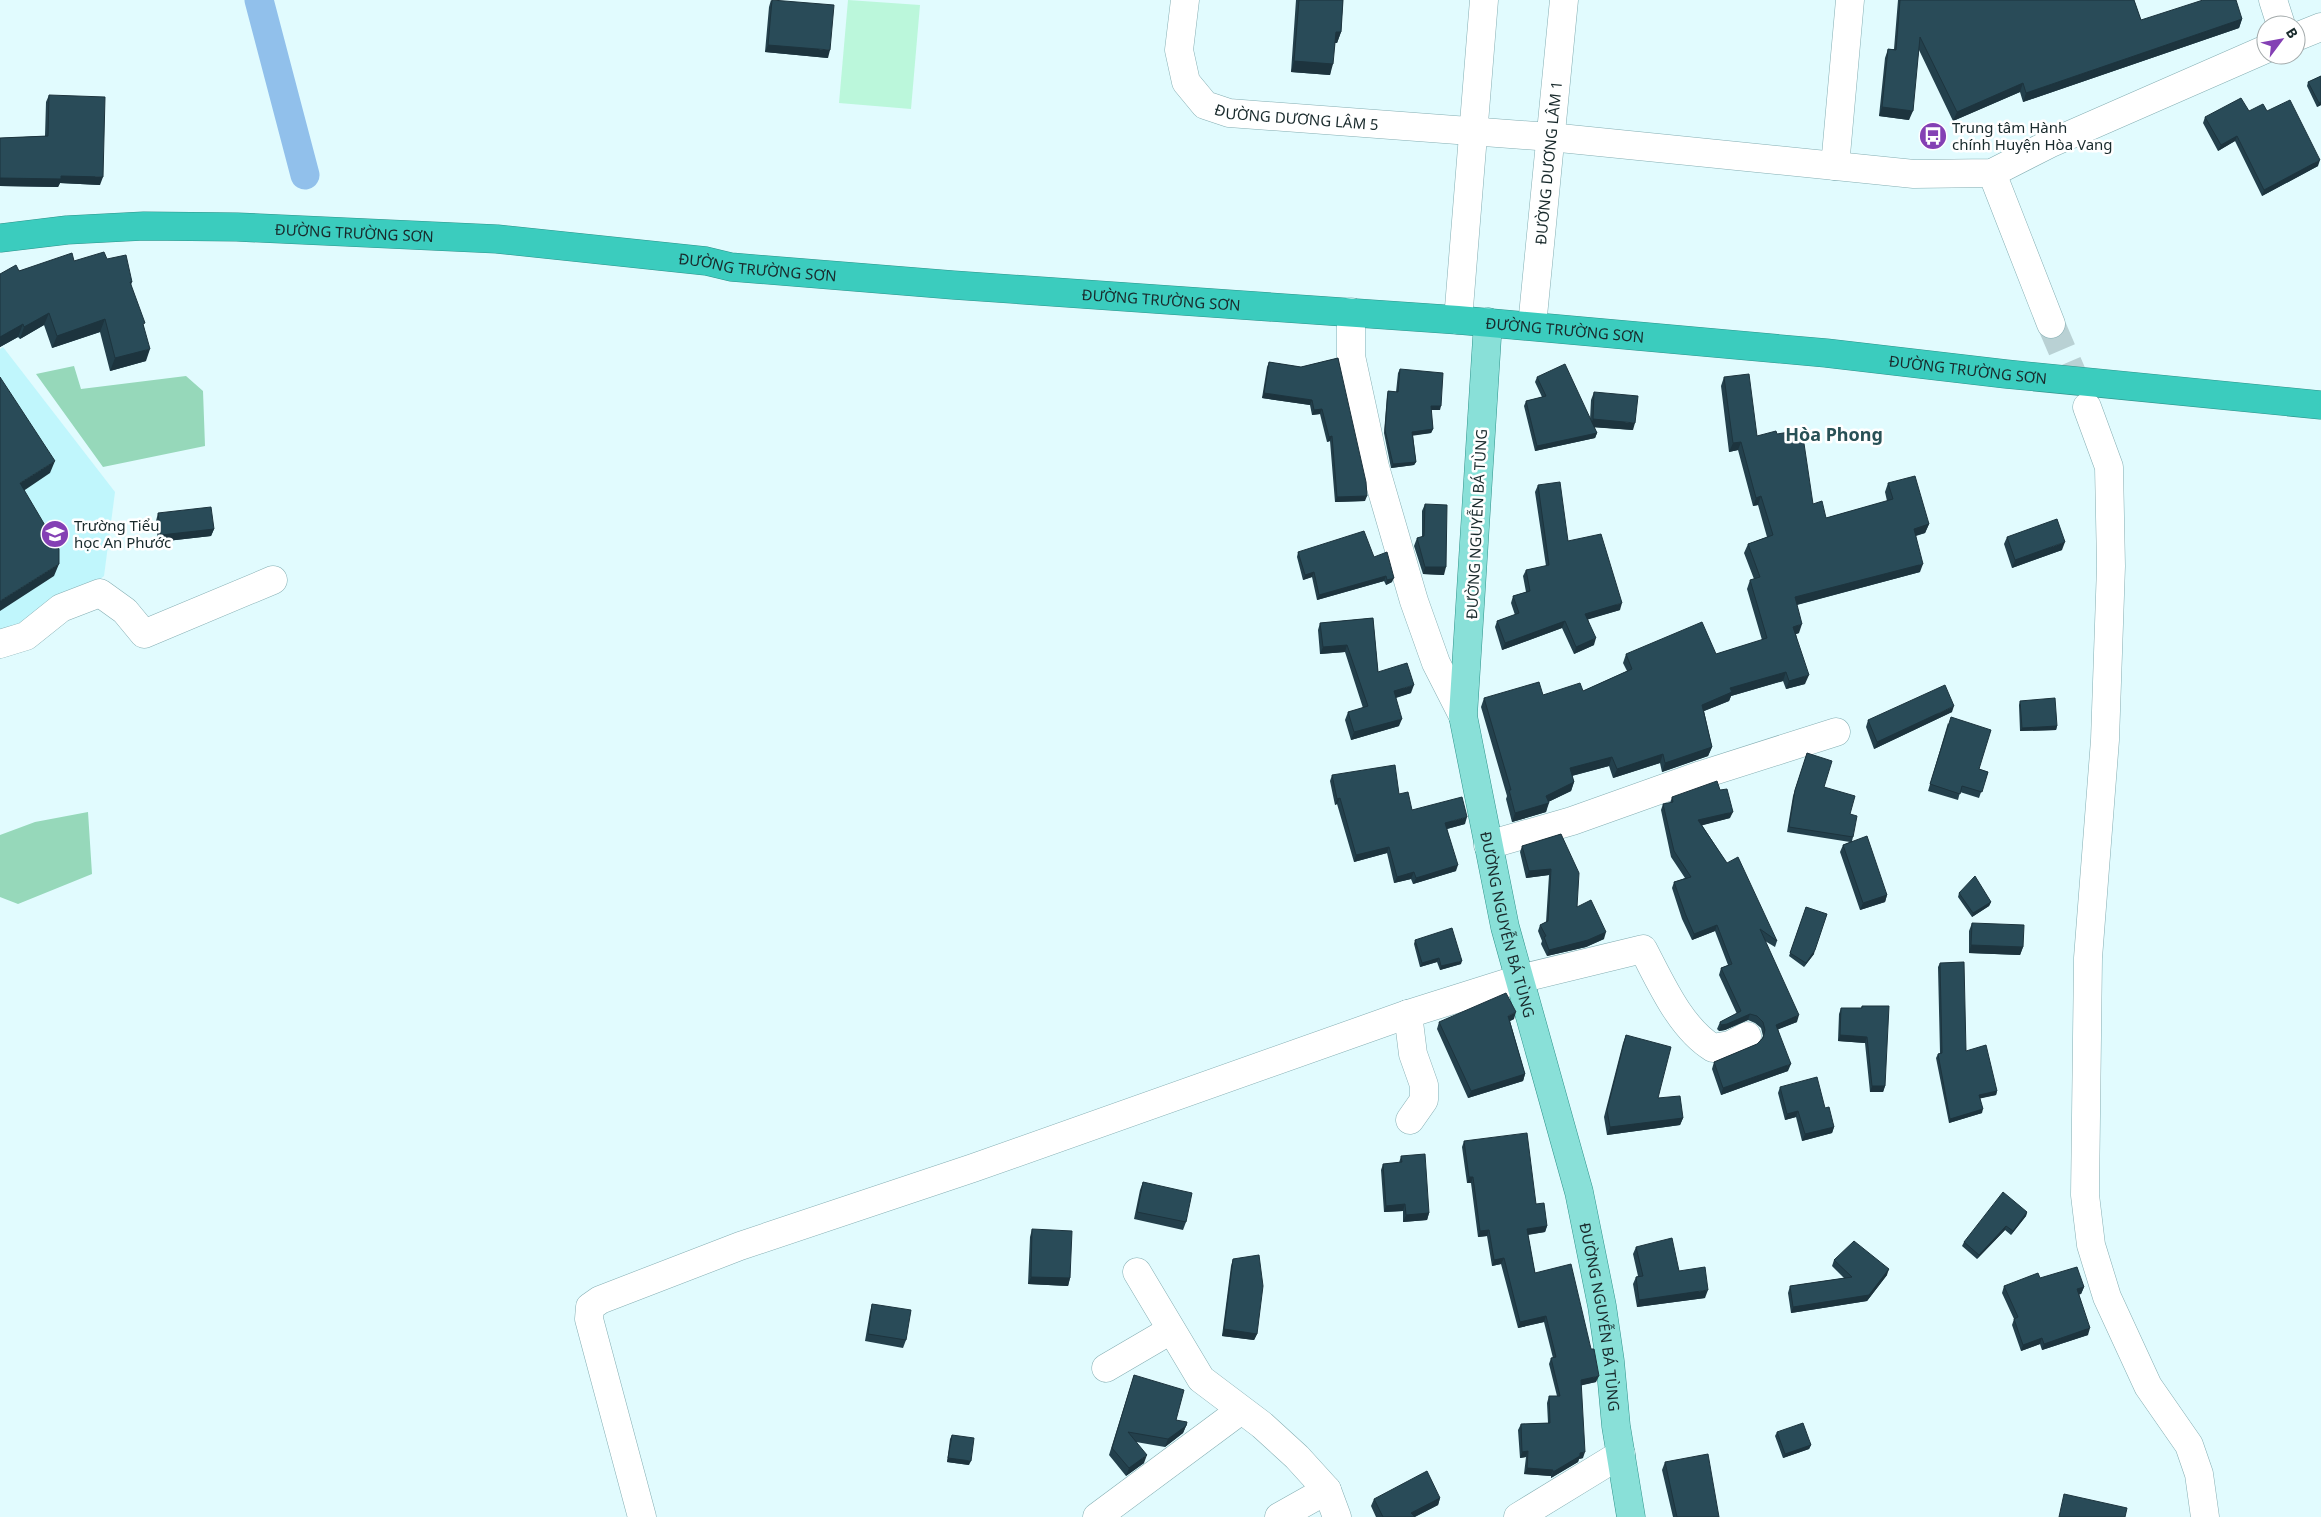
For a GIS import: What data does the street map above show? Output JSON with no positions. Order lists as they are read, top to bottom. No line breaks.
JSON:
{"streets":{"highway":["ĐƯỜNG TRƯỜNG SƠN"],"main road":["ĐƯỜNG NGUYỄN BÁ TÙNG"],"street":["ĐƯỜNG DƯƠNG LÂM 5","ĐƯỜNG DƯƠNG LÂM 1"]},"crossings":[["ĐƯỜNG DƯƠNG LÂM 5","ĐƯỜNG DƯƠNG LÂM 1"],["ĐƯỜNG DƯƠNG LÂM 1","ĐƯỜNG TRƯỜNG SƠN"],["ĐƯỜNG TRƯỜNG SƠN","ĐƯỜNG NGUYỄN BÁ TÙNG"]],"districts":["Hòa Phong"],"places":{"bus stop":["Trung tâm Hành chính Huyện Hòa Vang"],"school or university":["Trường Tiểu học An Phước"]},"north":"top right"}
